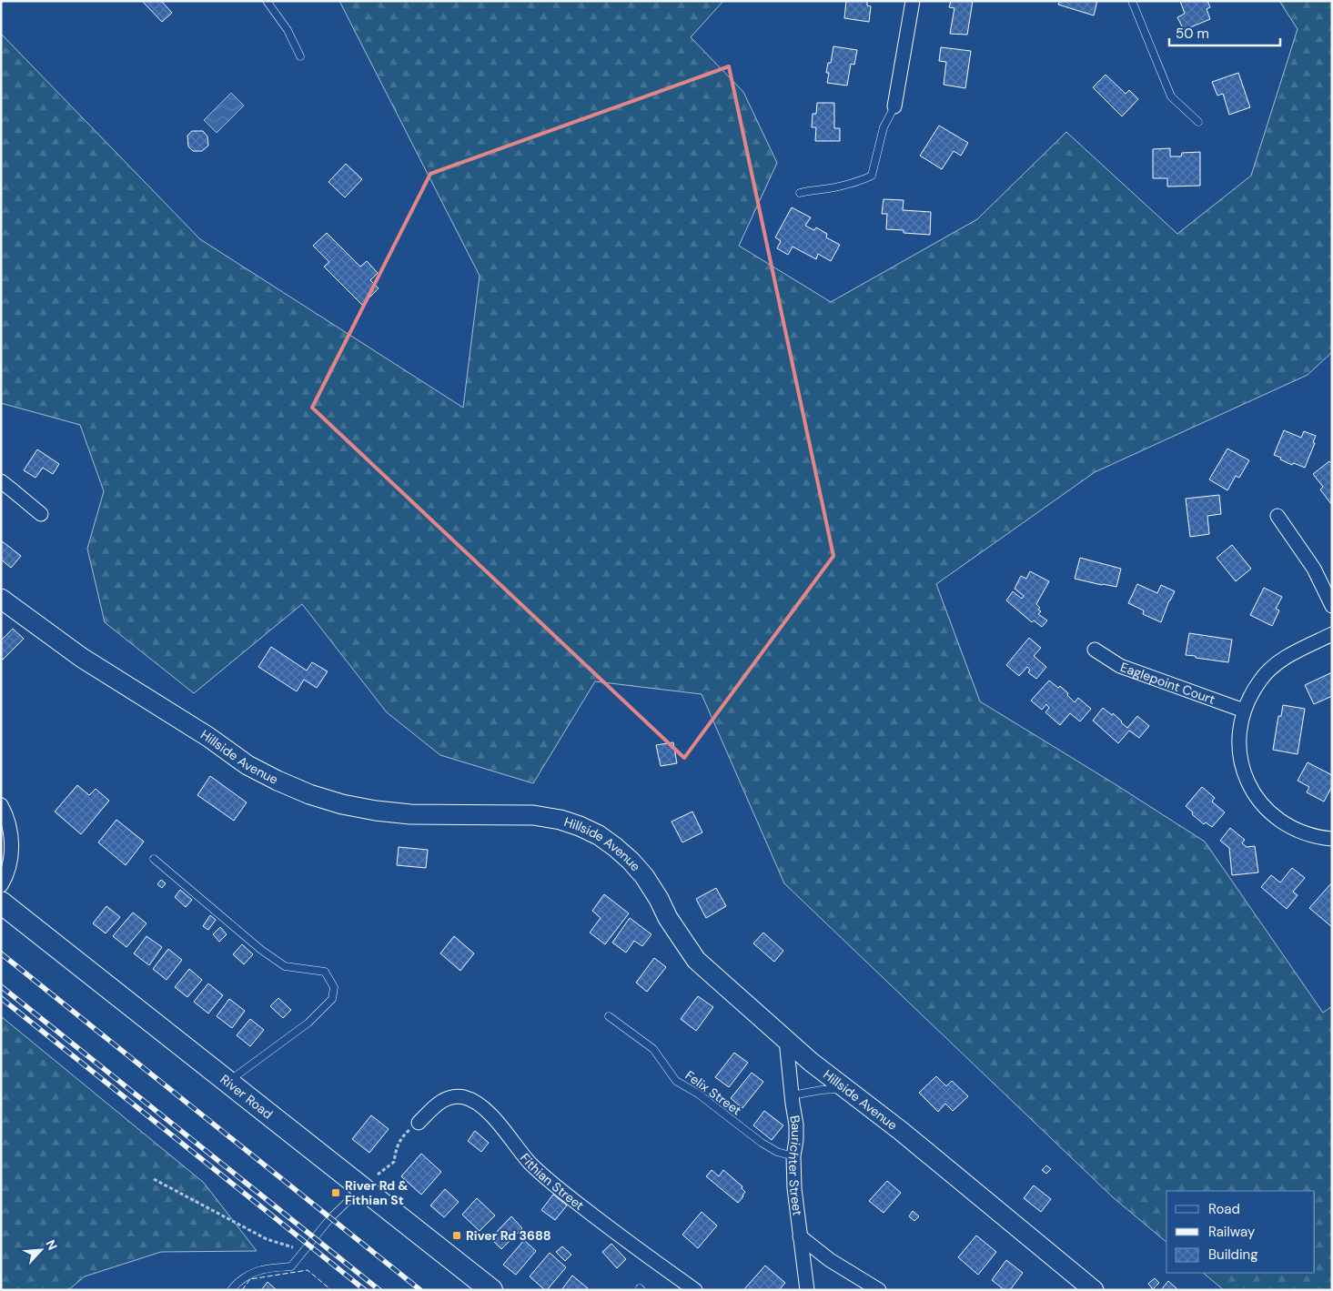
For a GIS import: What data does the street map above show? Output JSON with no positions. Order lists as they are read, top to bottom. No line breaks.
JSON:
{"streets":{"main road":["River Road"],"street":["Eaglepoint Court","Hillside Avenue","Baurichter Street","Fithian Street"],"lane":["Felix Street"]},"crossings":[["Hillside Avenue","Baurichter Street"],["Felix Street","Baurichter Street"]],"places":{"transit":["River Rd & Fithian St","River Rd 3688"]},"legend":["Road","Railway","Building"],"scale_bar":"50 m","north":"top right"}
